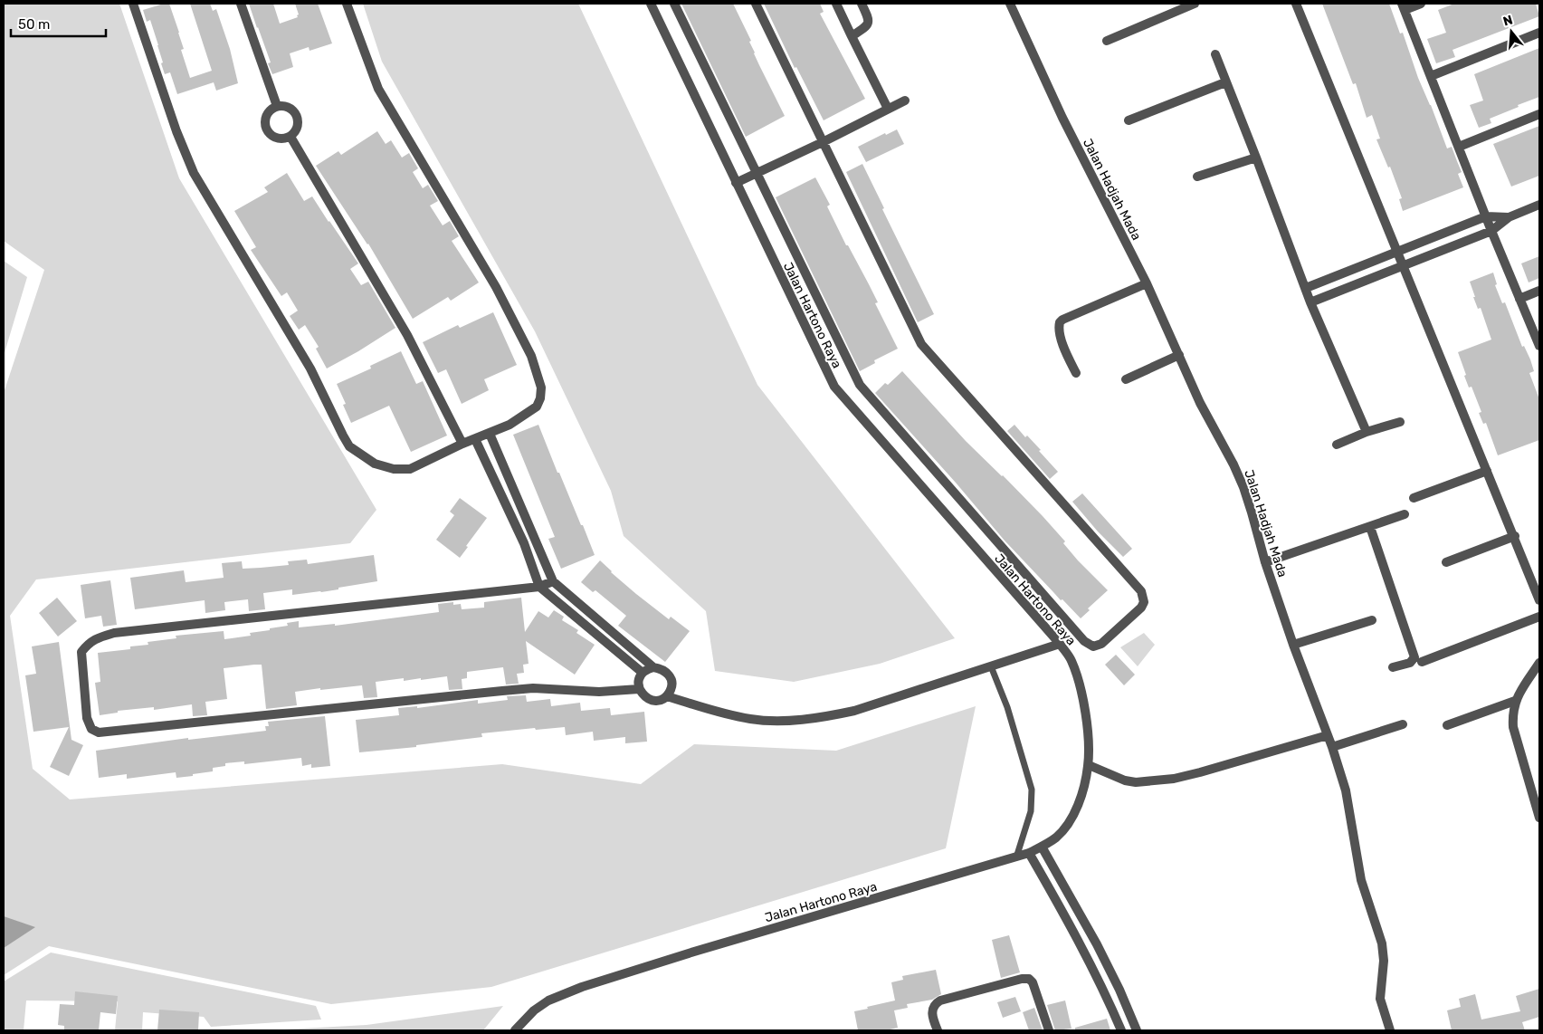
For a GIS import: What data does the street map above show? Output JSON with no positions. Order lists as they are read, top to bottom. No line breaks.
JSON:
{"streets":{"street":["Jalan Hadjah Mada","Jalan Hartono Raya"]},"scale_bar":"50 m","north":"top"}
